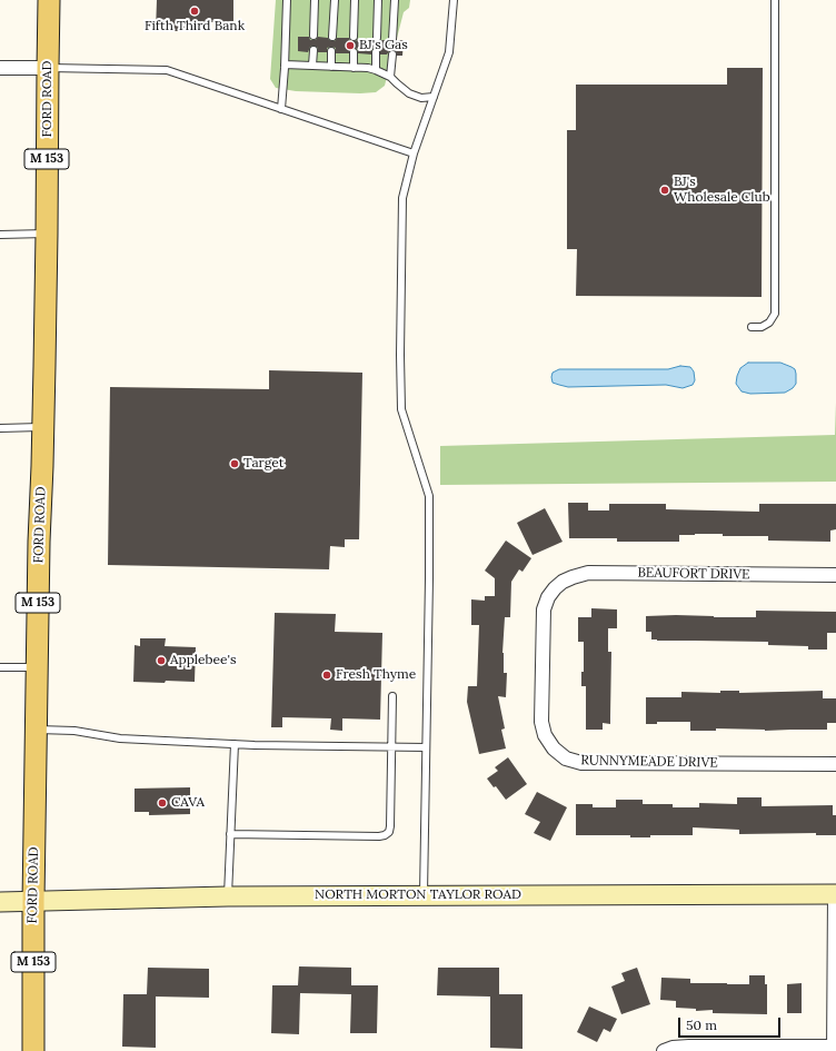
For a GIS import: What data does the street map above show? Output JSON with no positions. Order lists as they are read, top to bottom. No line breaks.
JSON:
{"streets":{"main road":["FORD ROAD","M 153"],"street":["BEAUFORT DRIVE","RUNNYMEADE DRIVE","NORTH MORTON TAYLOR ROAD"]},"crossings":[["FORD ROAD","NORTH MORTON TAYLOR ROAD"],["BEAUFORT DRIVE","RUNNYMEADE DRIVE"]],"places":["Fifth Third Bank","BJ's Gas","BJ's Wholesale Club","Target","Applebee's","Fresh Thyme","CAVA"],"scale_bar":"50 m"}
